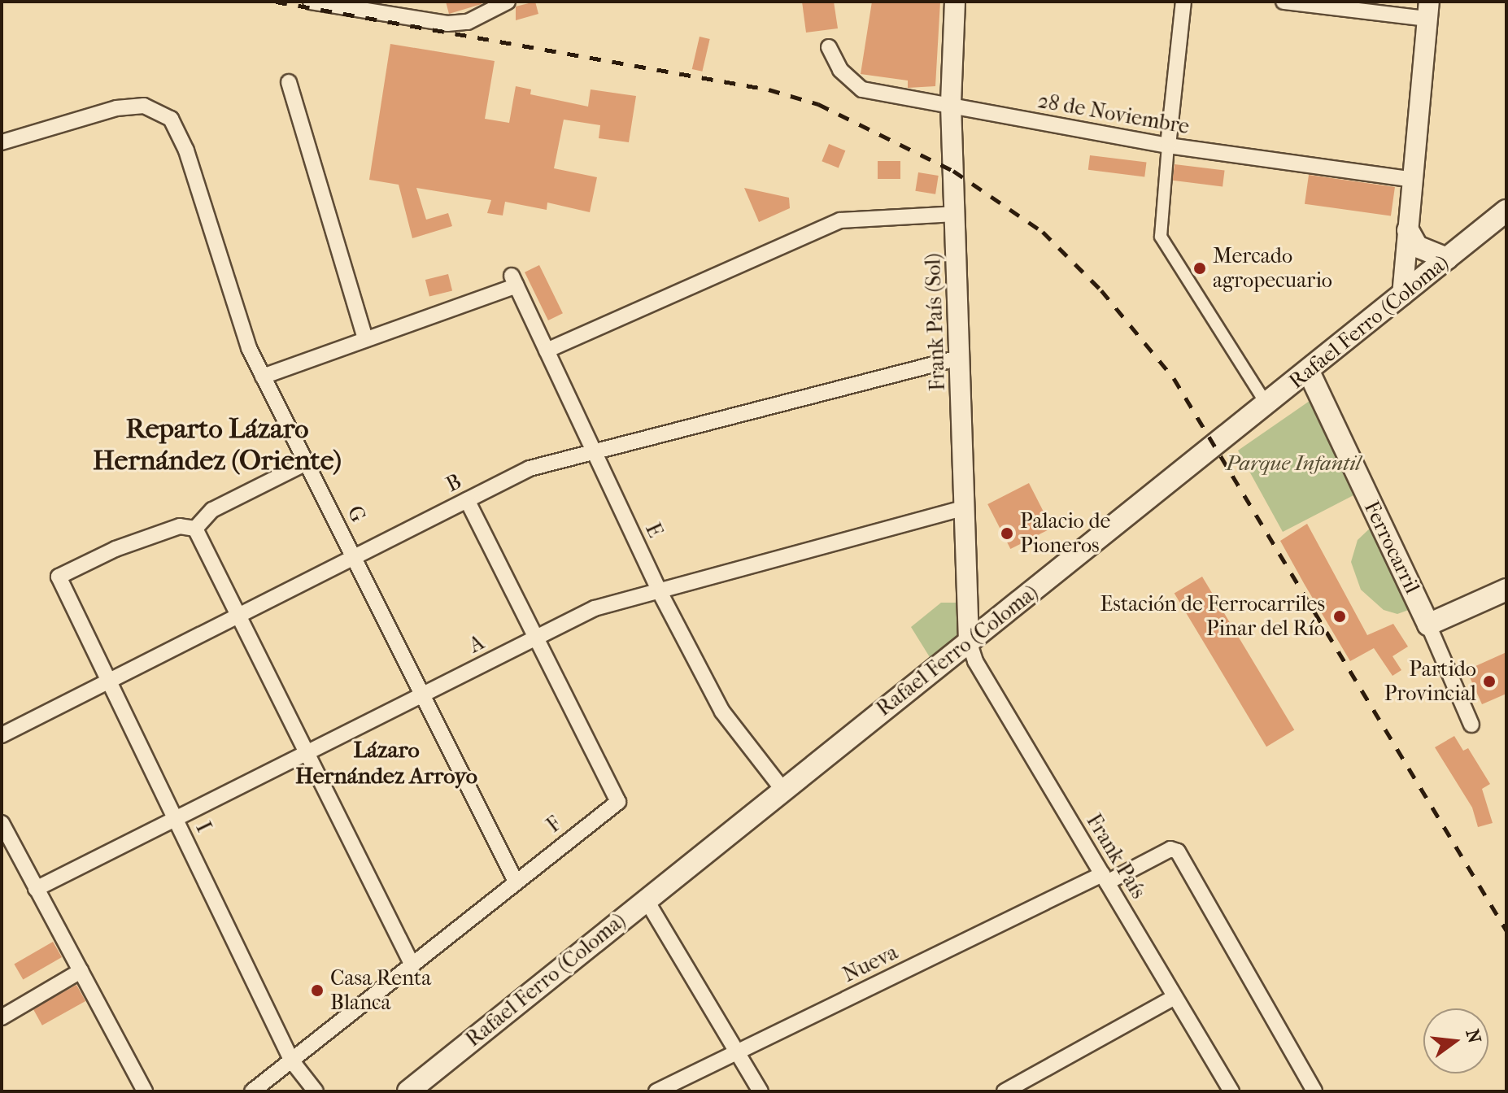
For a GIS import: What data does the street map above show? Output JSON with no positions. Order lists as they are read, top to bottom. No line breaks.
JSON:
{"streets":{"main road":["Rafael Ferro (Coloma)","Ferrocarril"],"street":["28 de Noviembre","Frank País (Sol)","B","G","E","A","F","I","Frank País","Nueva"]},"crossings":[["28 de Noviembre","Frank País (Sol)"],["Frank País (Sol)","Rafael Ferro (Coloma)"],["Frank País (Sol)","B"],["Frank País (Sol)","A"],["Frank País (Sol)","Frank País"],["Rafael Ferro (Coloma)","E"],["Rafael Ferro (Coloma)","Ferrocarril"],["Rafael Ferro (Coloma)","Frank País"],["B","G"],["B","E"],["B","F"],["B","I"],["G","A"],["G","F"],["E","A"],["A","F"],["A","I"],["F","I"],["Frank País","Nueva"]],"districts":["Reparto Lázaro Hernández (Oriente)","Lázaro Hernández Arroyo"],"parks":["Parque Infantil"],"places":["Mercado agropecuario","Palacio de Pioneros","Estación de Ferrocarriles Pinar del Río","Partido Provincial","Casa Renta Blanca"],"north":"right"}
